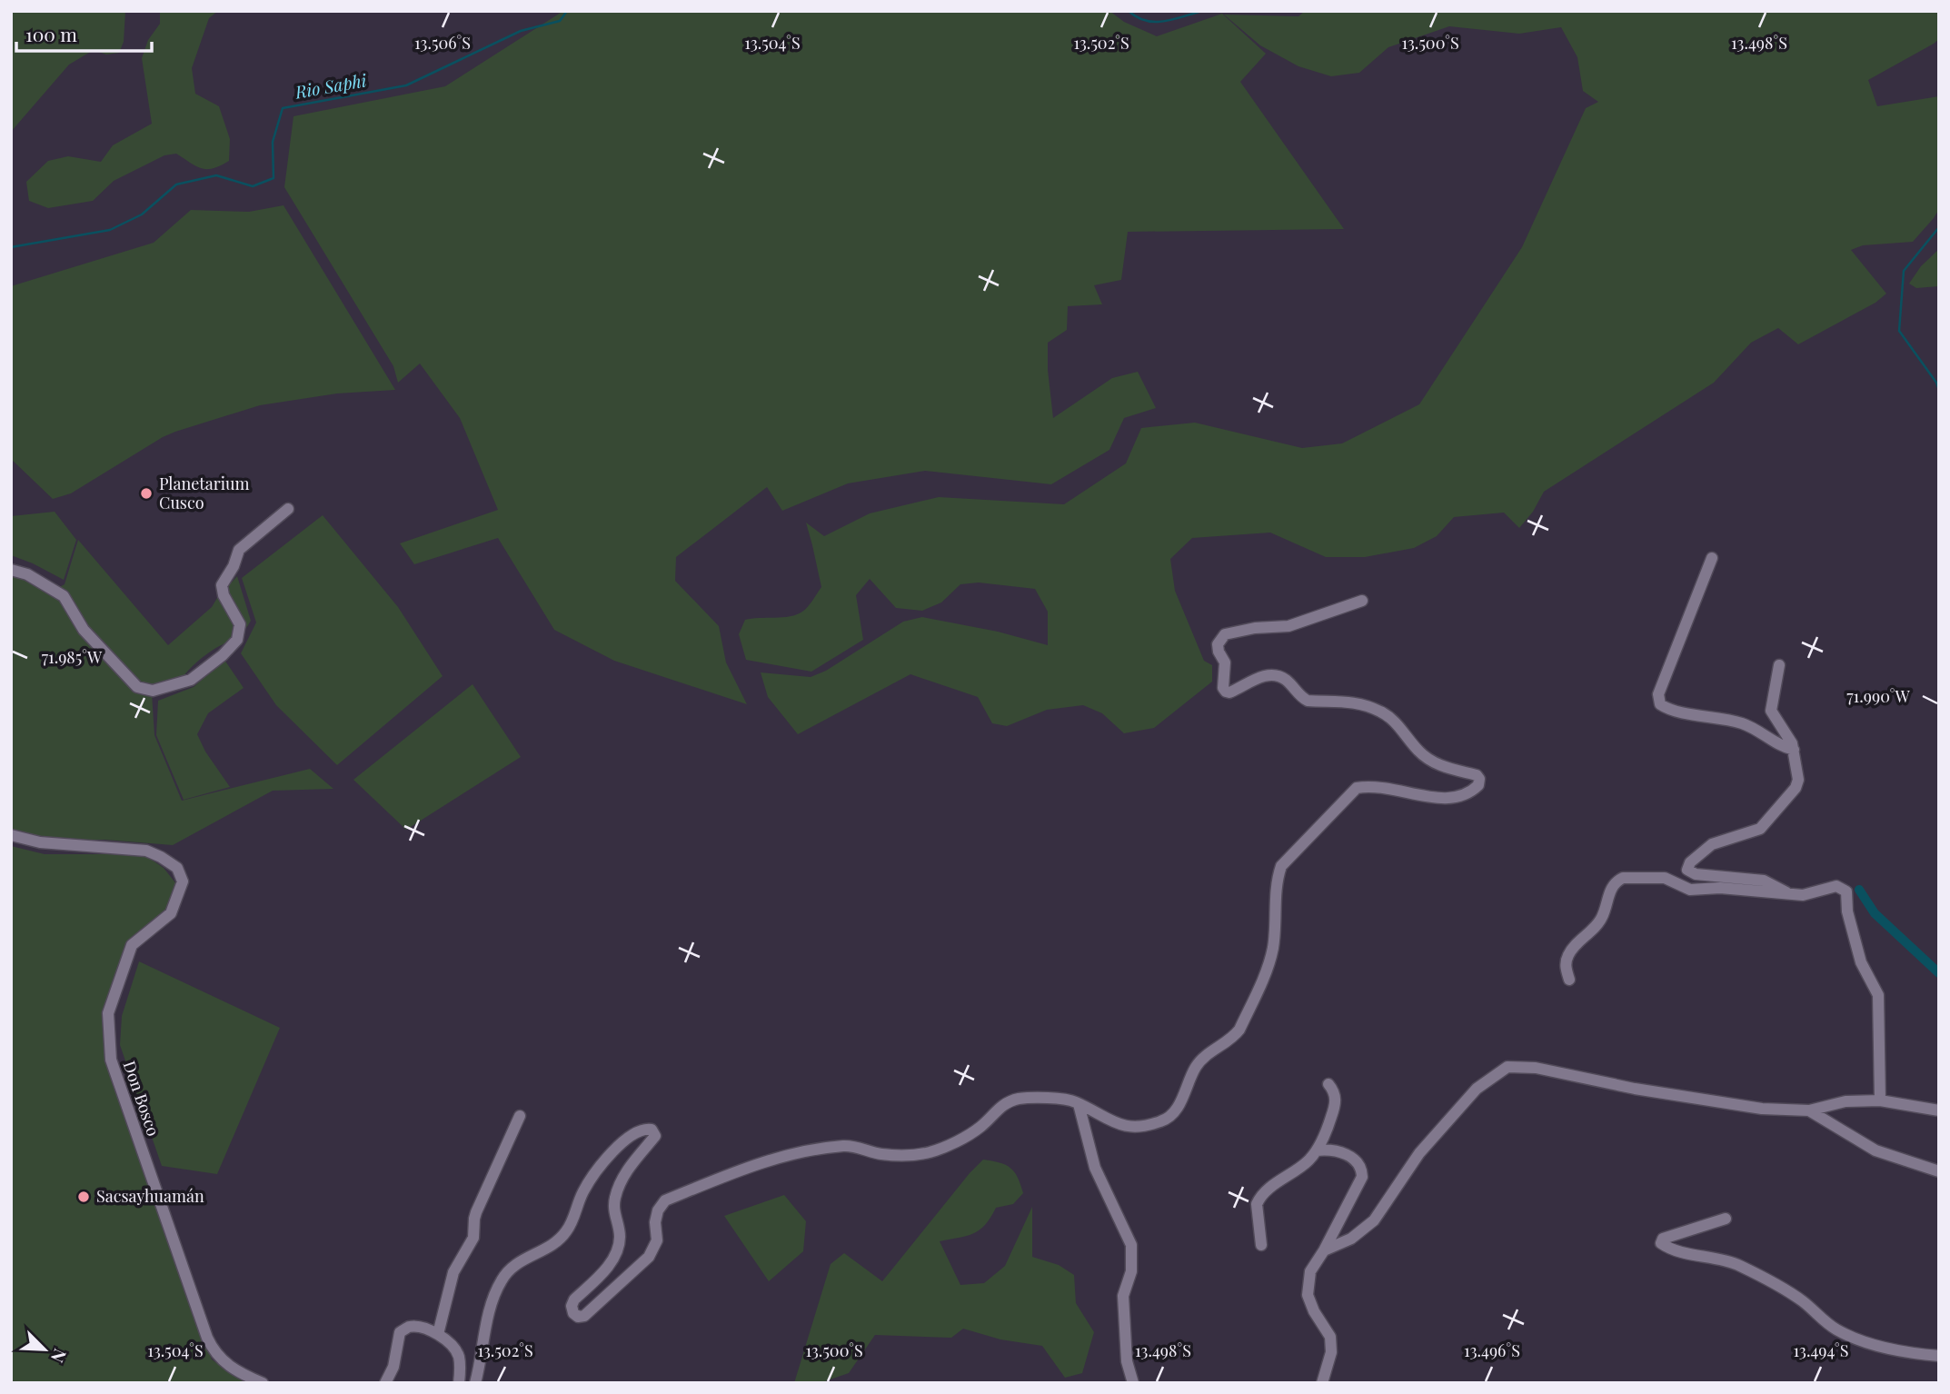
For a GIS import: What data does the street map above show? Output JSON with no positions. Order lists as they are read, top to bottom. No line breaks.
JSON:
{"streets":{"street":["Don Bosco"]},"water":["Rio Saphi"],"places":["Planetarium Cusco","Sacsayhuamán"],"scale_bar":"100 m","north":"bottom right","coordinates":["13.506°S","13.504°S","13.502°S","13.500°S","13.498°S","71.985°W","71.990°W","13.496°S","13.494°S"]}
